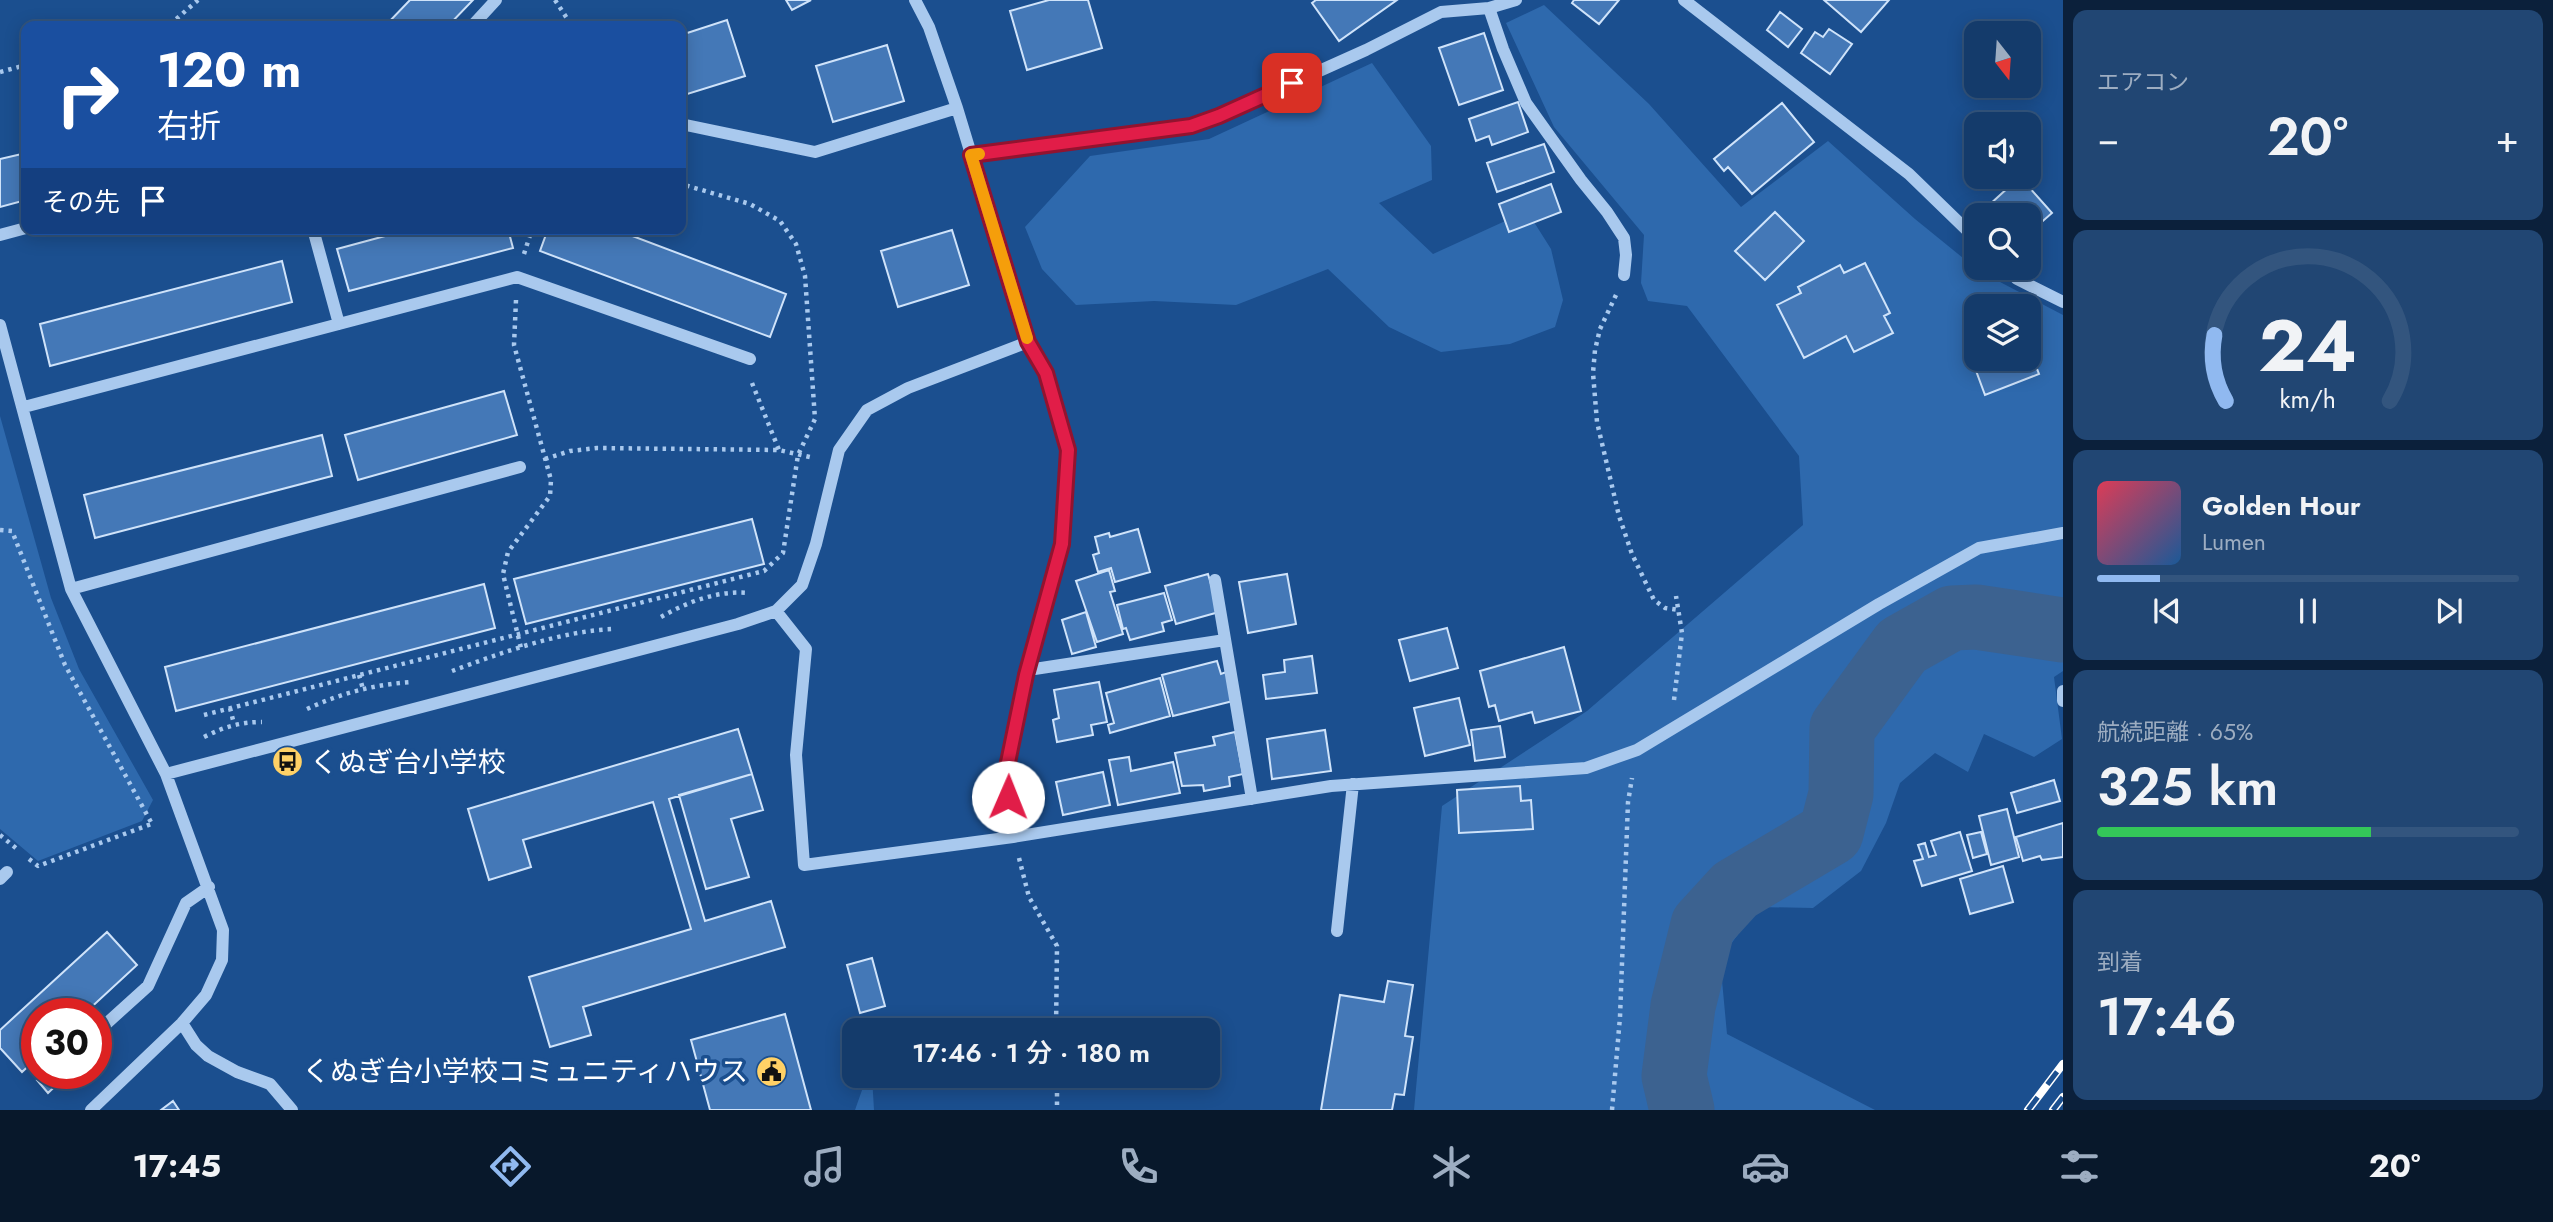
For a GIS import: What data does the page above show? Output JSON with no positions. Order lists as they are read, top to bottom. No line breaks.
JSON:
{"places":{"bus stop":["くぬぎ台小学校"],"public building":["くぬぎ台小学校コミュニティハウス"]},"north":"bottom","page":{"tile":["エアコン",["航続距離 · 65%","325 km"],["到着","17:46"]],"turn":["120 m","右折"],"heat":["−","20°","+"],"then":"その先","song":["Golden Hour","Lumen"],"limit":"30","trip":"17:46 · 1 分 · 180 m","tabs":["17:45","20°"],"gauge":["24","km/h"]}}
